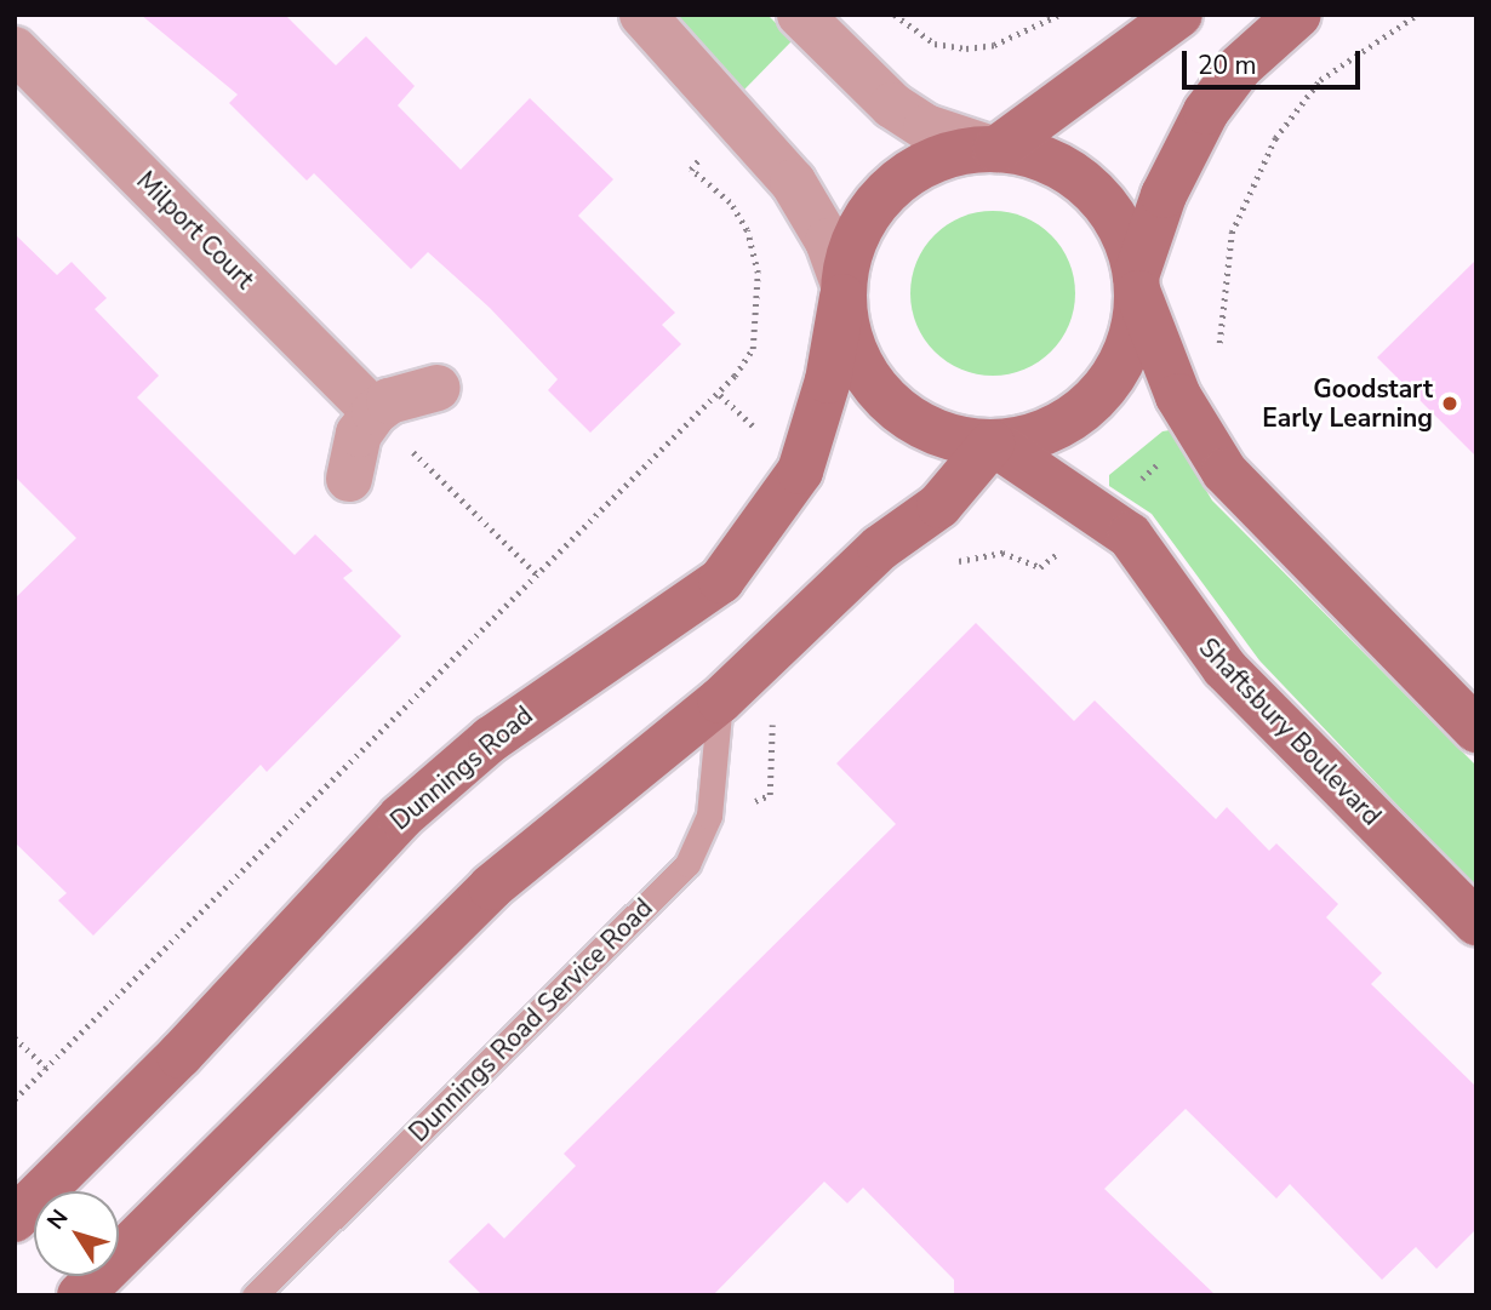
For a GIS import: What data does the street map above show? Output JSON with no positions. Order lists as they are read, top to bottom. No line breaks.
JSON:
{"streets":{"main road":["Shaftsbury Boulevard","Dunnings Road"],"street":["Milport Court"],"lane":["Dunnings Road Service Road"]},"crossings":[["Shaftsbury Boulevard","Dunnings Road"]],"places":["Goodstart Early Learning"],"scale_bar":"20 m","north":"top left"}
